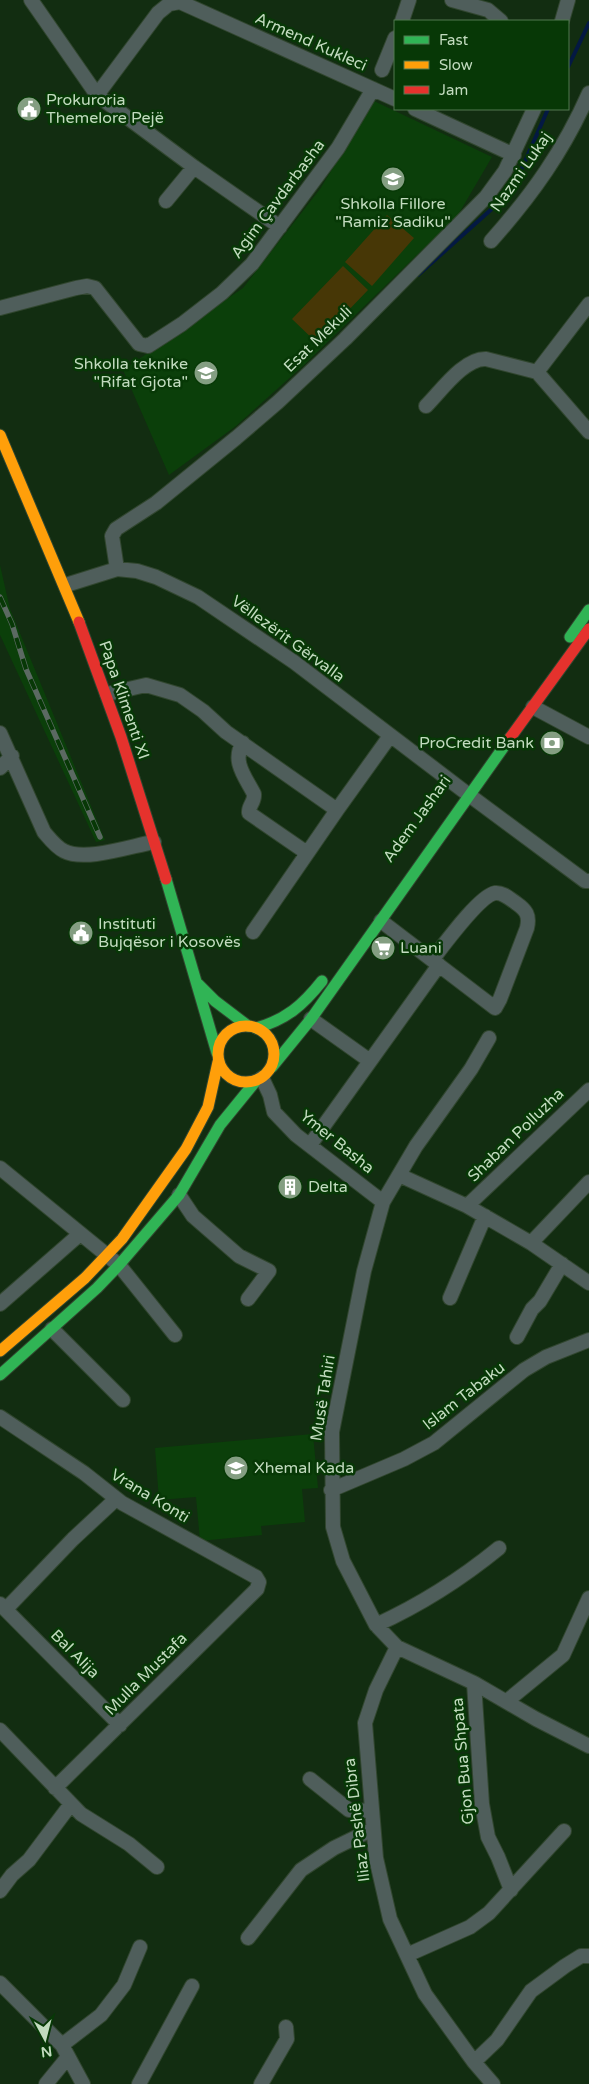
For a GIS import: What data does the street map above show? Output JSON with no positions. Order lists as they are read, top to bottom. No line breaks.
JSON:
{"streets":{"main road":["Papa Klimenti XI","Adem Jashari"],"street":["Armend Kukleci","Nazmi Lukaj","Agim Çavdarbasha","Esat Mekuli","Vëllezërit Gërvalla","Shaban Polluzha","Ymer Basha","Islam Tabaku","Musë Tahiri","Vrana Konti","Bal Alija","Mulla Mustafa","Gjon Bua Shpata","Iliaz Pashë Dibra"]},"crossings":[["Armend Kukleci","Agim Çavdarbasha"],["Esat Mekuli","Vëllezërit Gërvalla"],["Vëllezërit Gërvalla","Papa Klimenti XI"],["Vëllezërit Gërvalla","Adem Jashari"],["Papa Klimenti XI","Adem Jashari"],["Papa Klimenti XI","Ymer Basha"],["Adem Jashari","Ymer Basha"],["Ymer Basha","Musë Tahiri"],["Islam Tabaku","Musë Tahiri"],["Musë Tahiri","Gjon Bua Shpata"],["Musë Tahiri","Iliaz Pashë Dibra"],["Vrana Konti","Bal Alija"],["Vrana Konti","Mulla Mustafa"],["Bal Alija","Mulla Mustafa"]],"places":{"public building":["Prokuroria Themelore Pejë","Instituti Bujqësor i Kosovës"],"school or university":["Shkolla Fillore \"Ramiz Sadiku\"","Shkolla teknike \"Rifat Gjota\"","Xhemal Kada"],"bank":["ProCredit Bank"],"supermarket":["Luani"],"building":["Delta"]},"legend":["Fast","Slow","Jam"],"north":"bottom"}
